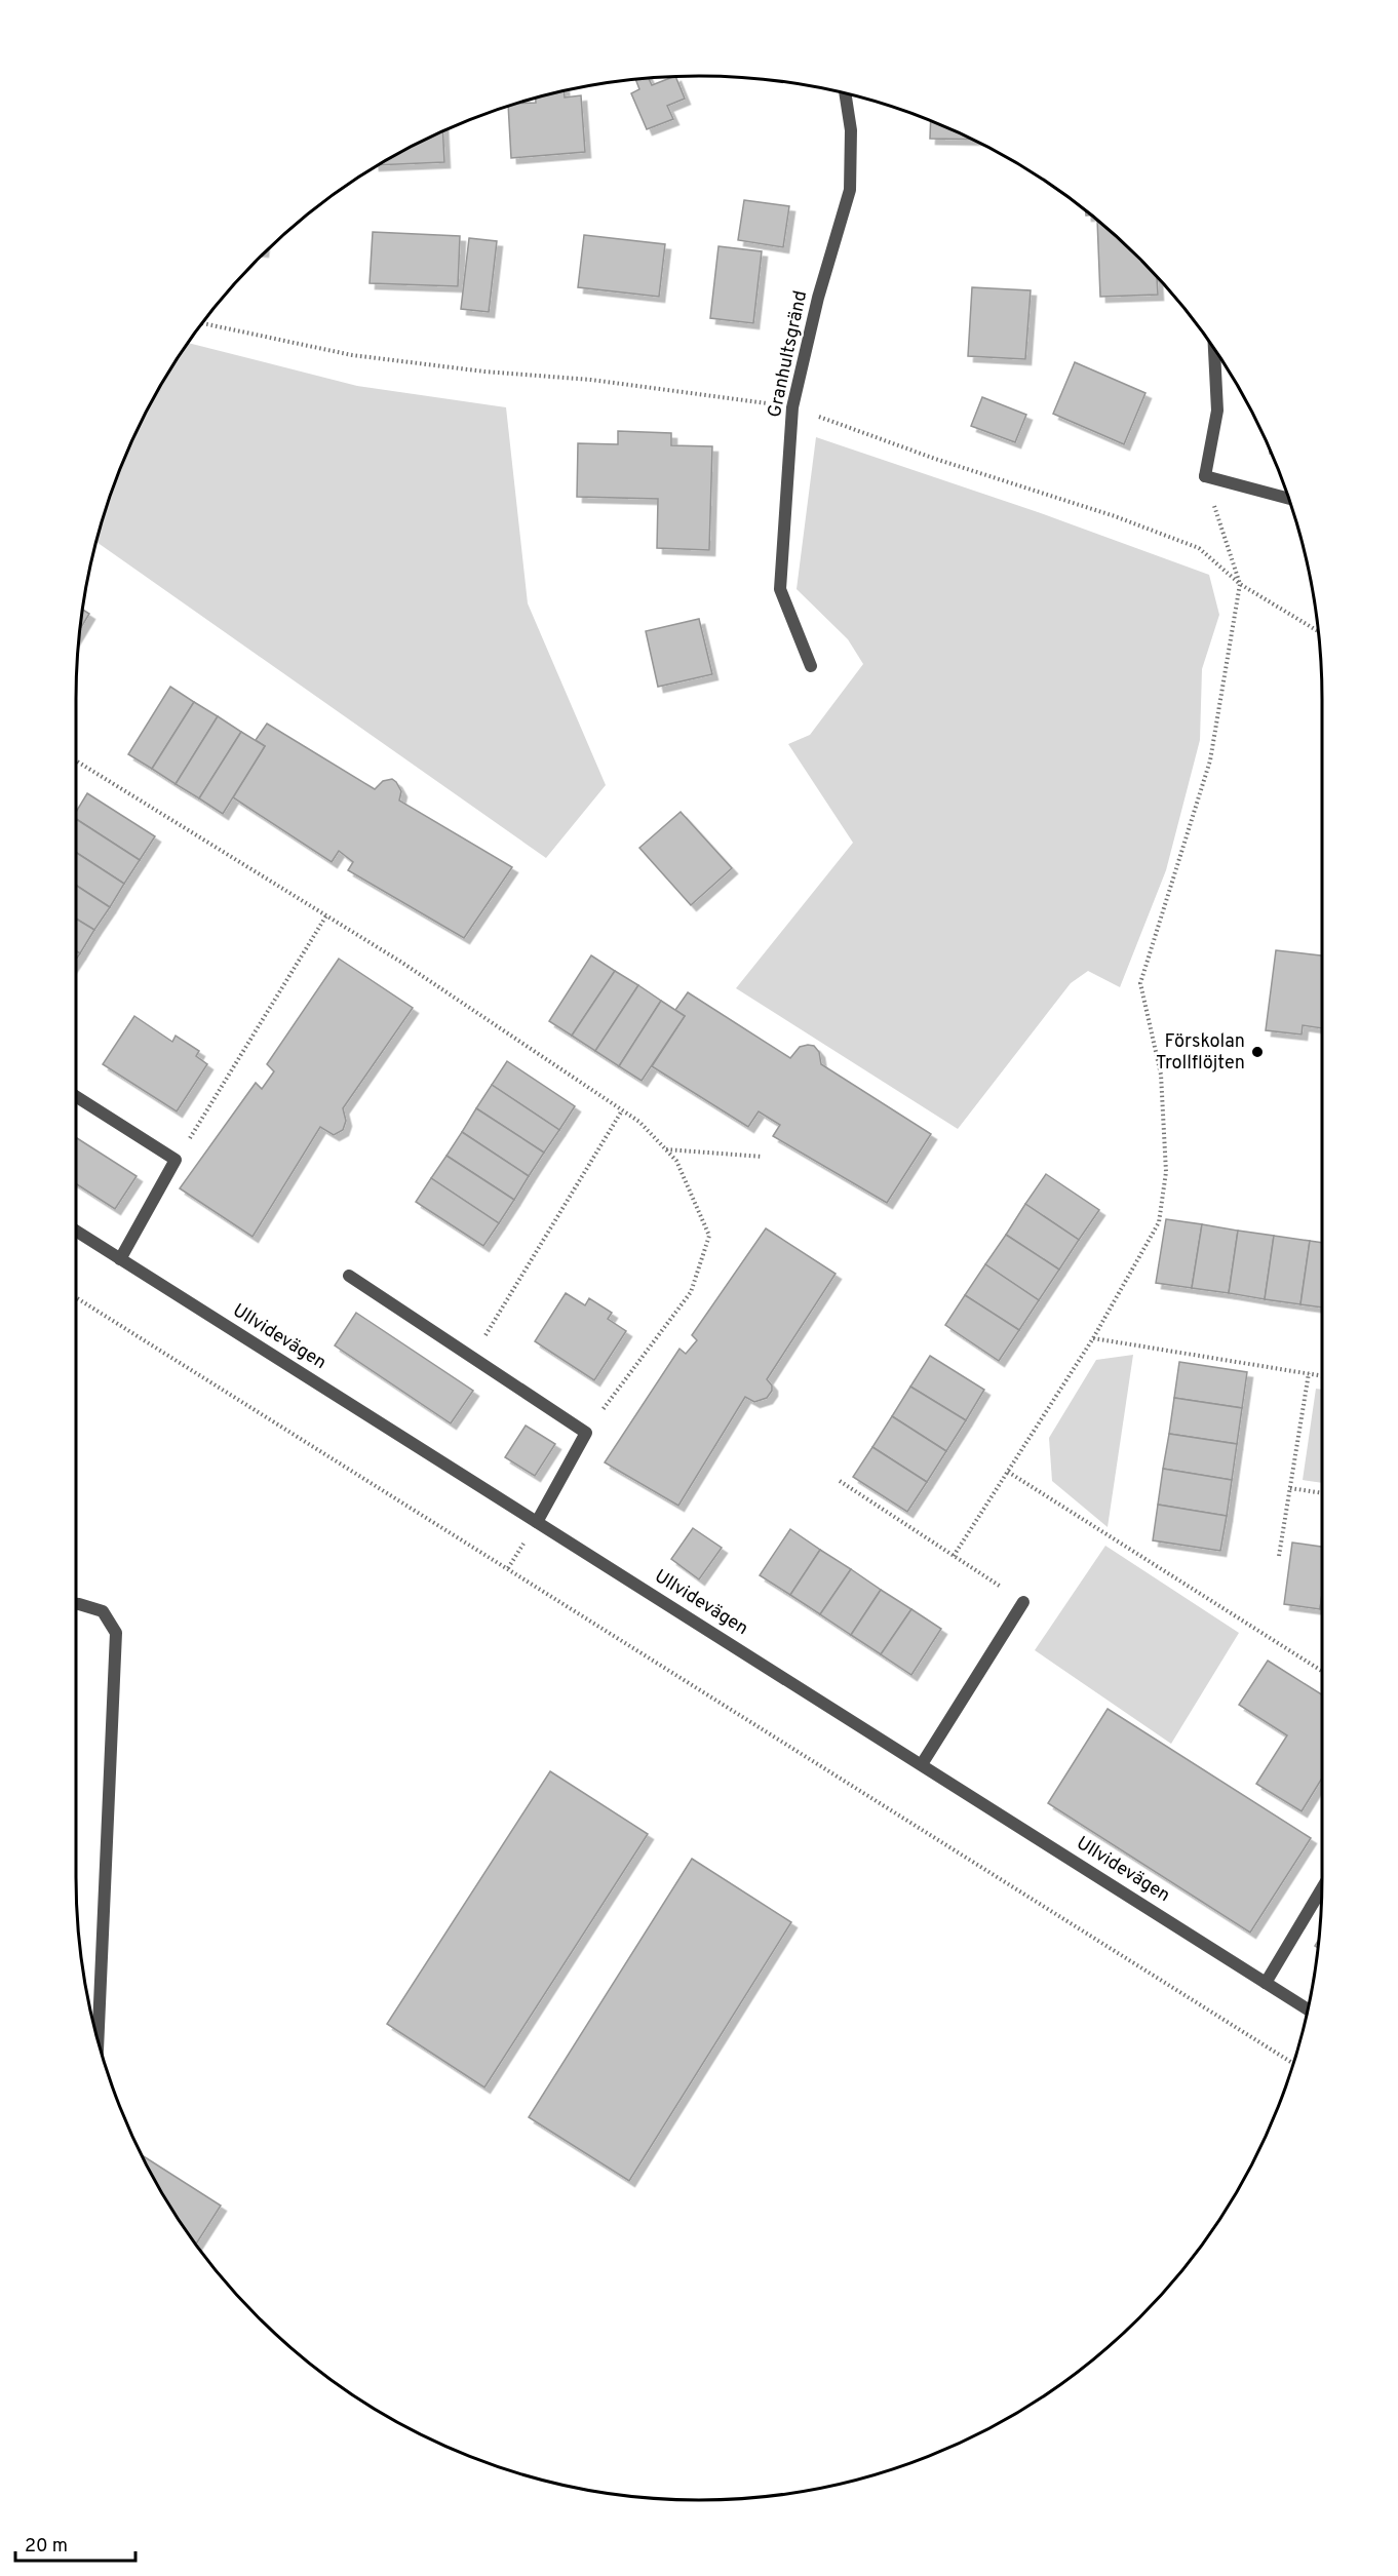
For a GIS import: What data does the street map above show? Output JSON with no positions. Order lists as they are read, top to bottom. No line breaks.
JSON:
{"streets":{"street":["Granhultsgränd","Ullvidevägen"]},"places":["Förskolan Trollflöjten"],"scale_bar":"20 m"}
